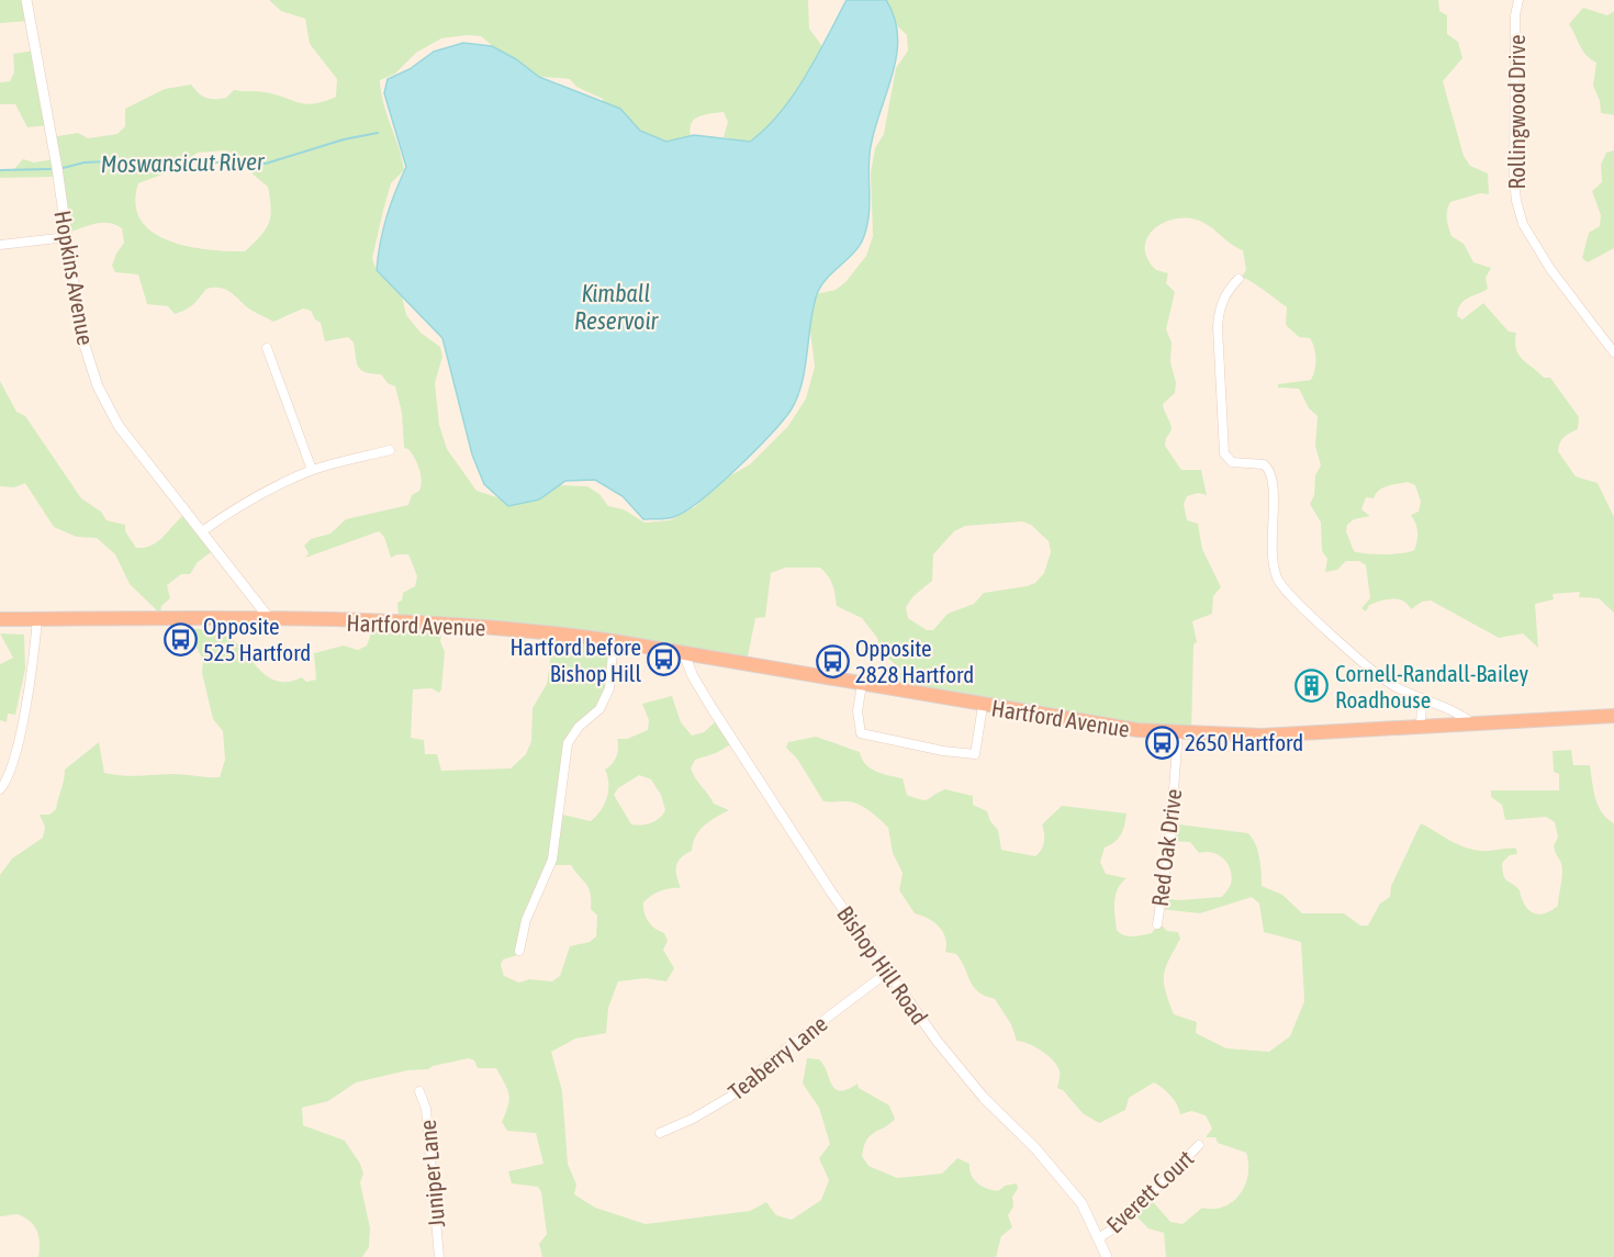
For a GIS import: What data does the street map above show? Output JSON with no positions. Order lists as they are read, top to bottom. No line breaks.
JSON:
{"streets":{"highway":["Hartford Avenue"],"street":["Rollingwood Drive","Hopkins Avenue","Red Oak Drive","Bishop Hill Road","Teaberry Lane","Juniper Lane","Everett Court"]},"crossings":[["Hopkins Avenue","Hartford Avenue"],["Hartford Avenue","Red Oak Drive"],["Hartford Avenue","Bishop Hill Road"],["Bishop Hill Road","Teaberry Lane"],["Bishop Hill Road","Everett Court"]],"water":["Moswansicut River","Kimball Reservoir"],"places":{"bus stop":["Opposite 525 Hartford","Hartford before Bishop Hill","Opposite 2828 Hartford","2650 Hartford"],"building":["Cornell-Randall-Bailey Roadhouse"]}}
